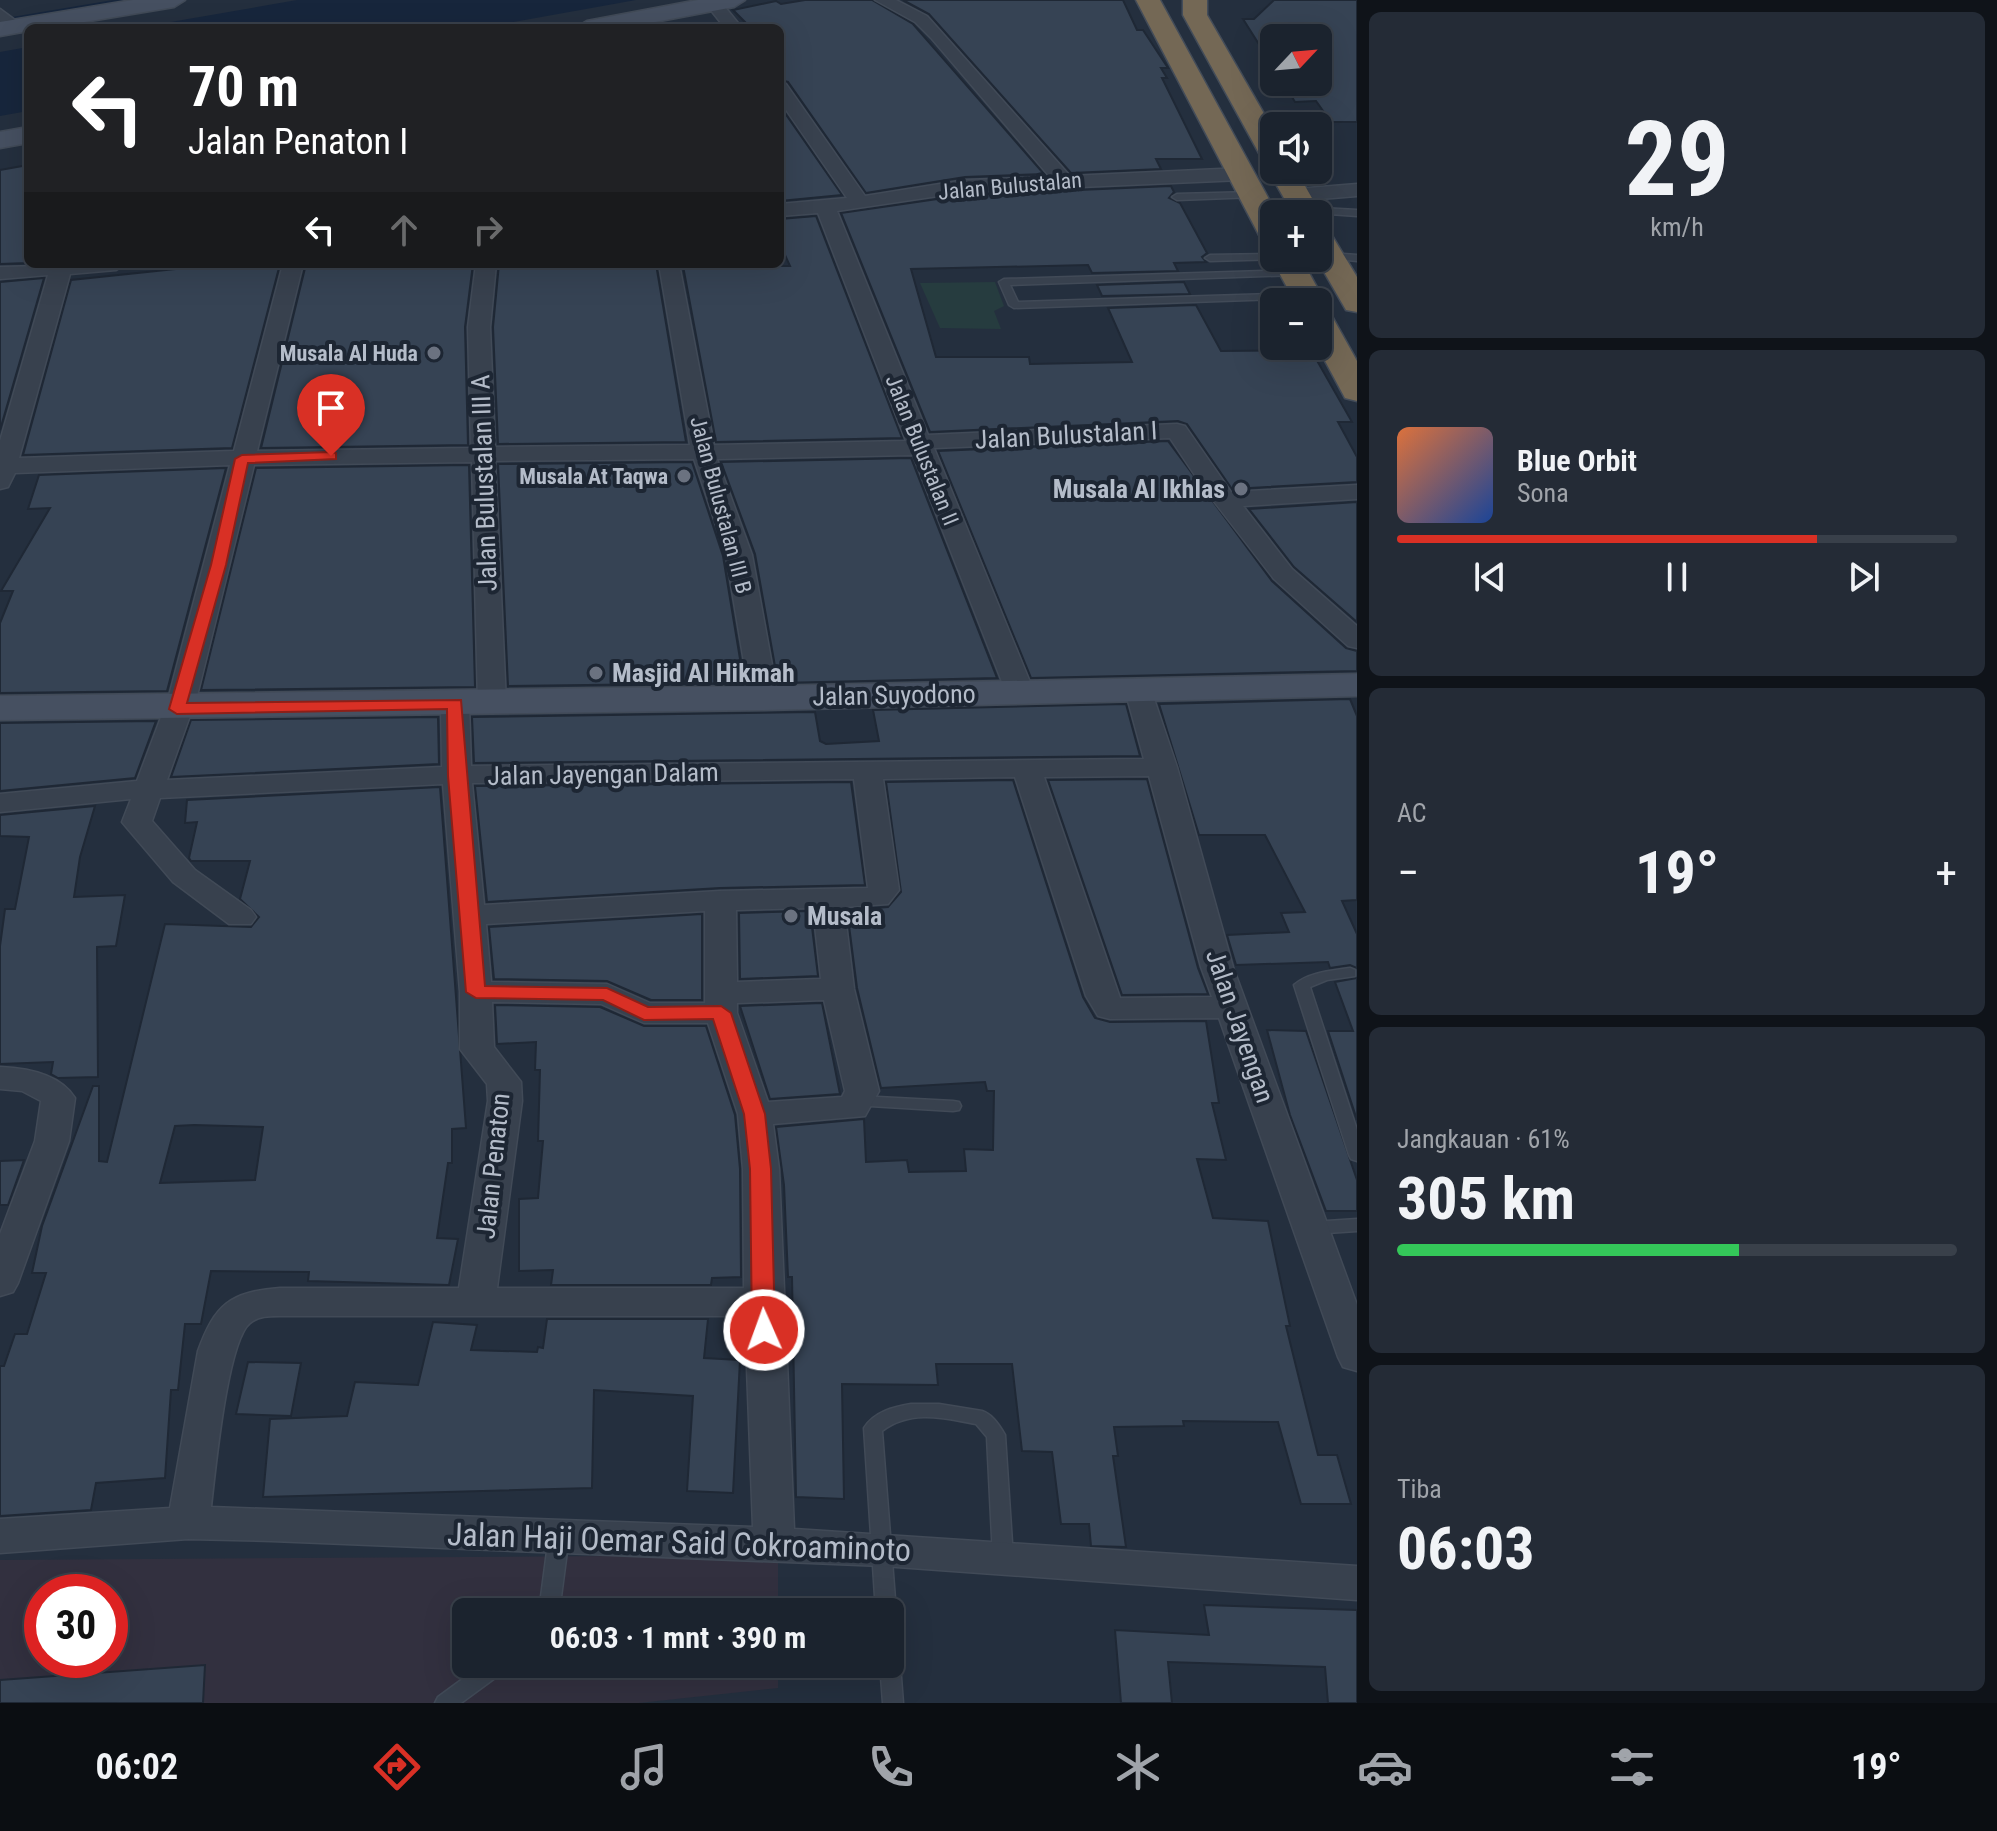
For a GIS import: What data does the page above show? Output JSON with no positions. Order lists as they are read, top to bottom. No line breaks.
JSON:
{"streets":{"street":["Jalan Bulustalan","Jalan Bulustalan I","Jalan Bulustalan II","Jalan Bulustalan III A","Jalan Bulustalan III B","Jalan Suyodono","Jalan Jayengan Dalam","Jalan Jayengan","Jalan Penaton","Jalan Haji Oemar Said Cokroaminoto"]},"crossings":[["Jalan Bulustalan","Jalan Bulustalan II"],["Jalan Bulustalan I","Jalan Bulustalan II"],["Jalan Bulustalan II","Jalan Suyodono"],["Jalan Bulustalan III A","Jalan Suyodono"],["Jalan Bulustalan III A","Jalan Penaton"],["Jalan Bulustalan III B","Jalan Suyodono"],["Jalan Suyodono","Jalan Jayengan"],["Jalan Suyodono","Jalan Penaton"],["Jalan Jayengan Dalam","Jalan Jayengan"],["Jalan Jayengan Dalam","Jalan Penaton"]],"places":["Musala Al Huda","Musala At Taqwa","Musala Al Ikhlas","Masjid Al Hikmah","Musala"],"north":"top right","page":{"tile":[["29","km/h"],"AC",["Jangkauan · 61%","305 km"],["Tiba","06:03"]],"map_buttons":["+","−"],"turn":["70 m","Jalan Penaton I"],"song":["Blue Orbit","Sona"],"heat":["−","19°","+"],"limit":"30","trip":"06:03 · 1 mnt · 390 m","tabs":["06:02","19°"]}}
